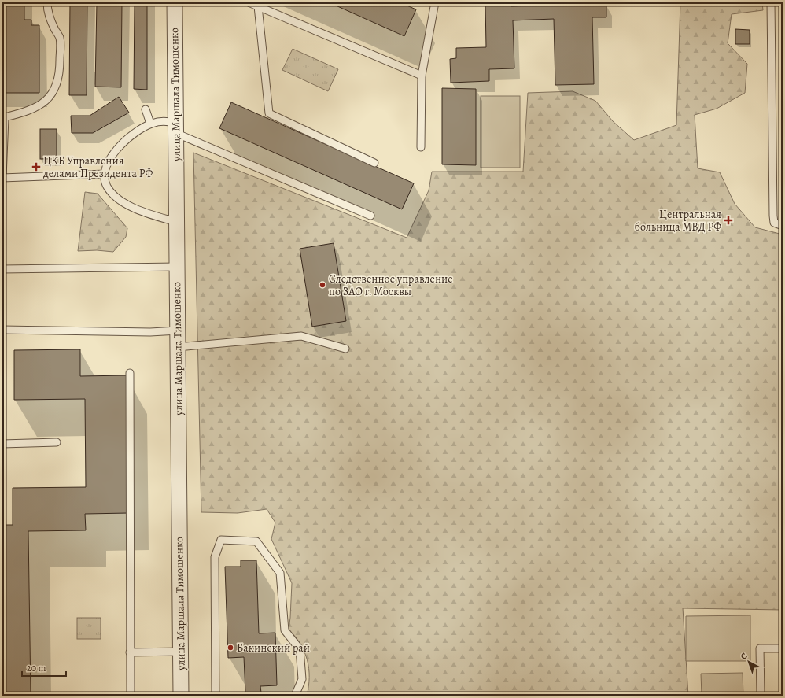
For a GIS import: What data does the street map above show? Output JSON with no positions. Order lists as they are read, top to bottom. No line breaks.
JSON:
{"streets":{"street":["улица Маршала Тимошенко"]},"places":{"health":["ЦКБ Управления делами Президента РФ","Центральная больница МВД РФ"],"other":["Следственное управление по ЗАО г. Москвы","Бакинский рай"]},"scale_bar":"20 m","north":"top left"}
